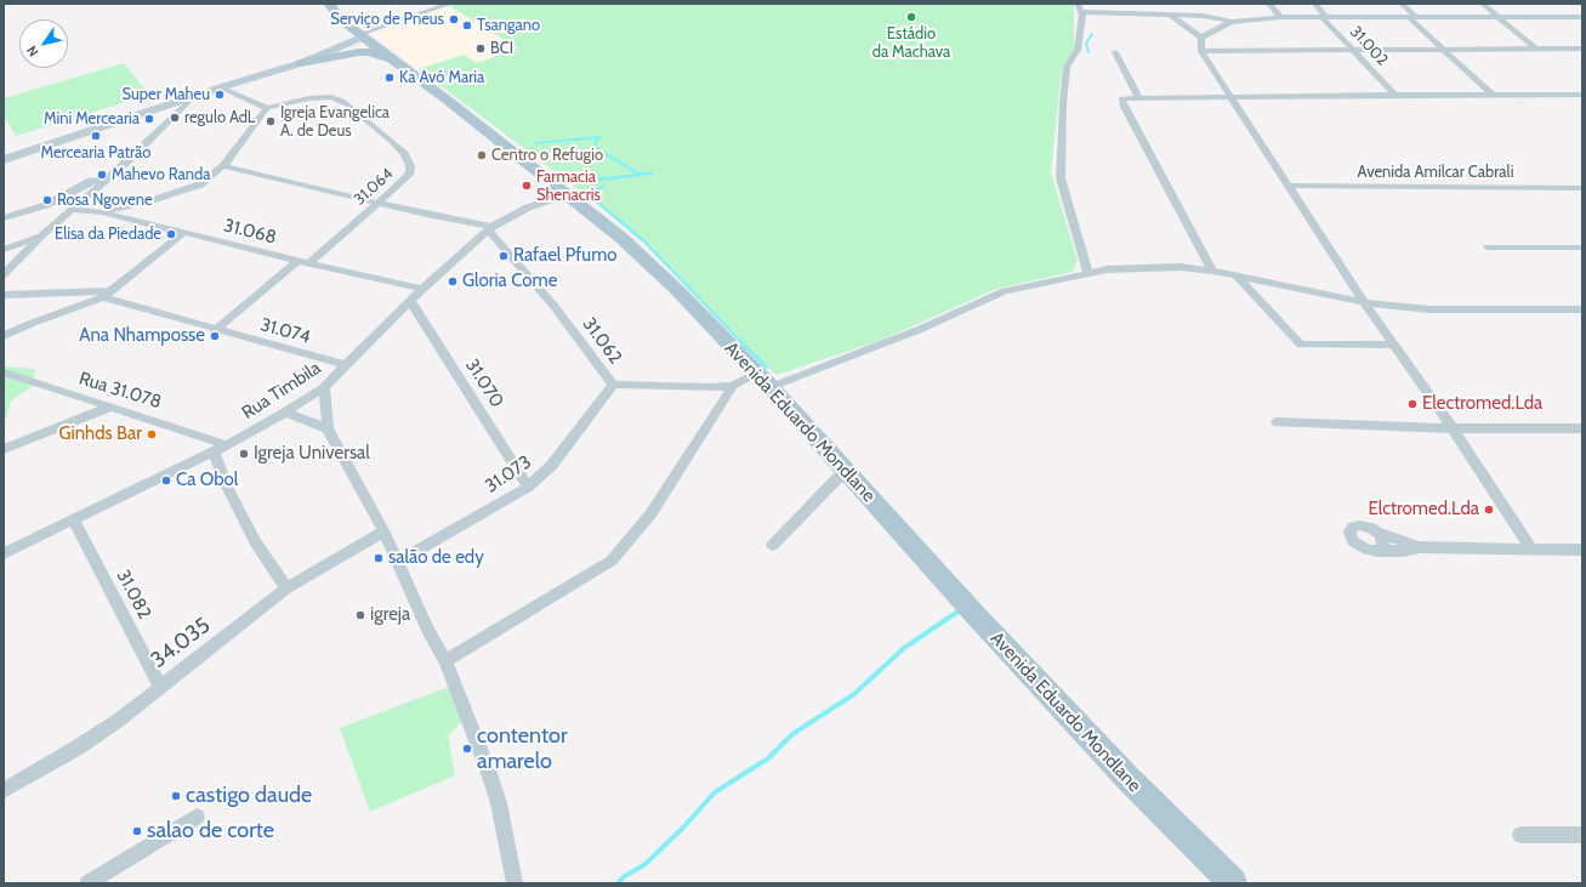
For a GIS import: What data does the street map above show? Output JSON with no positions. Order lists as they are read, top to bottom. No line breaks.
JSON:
{"streets":{"main road":["Avenida Eduardo Mondlane"],"street":["31.002","Avenida Amilcar Cabrali","31.064","31.068","31.074","31.062","31.070","Rua 31.078","Rua Timbila","31.073","31.082","34.035"]},"crossings":[["31.064","31.068"],["31.068","31.074"],["31.068","Rua Timbila"],["31.074","Rua Timbila"],["31.062","Rua Timbila"],["31.062","Avenida Eduardo Mondlane"],["31.062","31.073"],["31.070","Rua Timbila"],["31.070","31.073"],["Rua 31.078","Rua Timbila"],["Rua Timbila","Avenida Eduardo Mondlane"],["Rua Timbila","31.082"],["31.082","34.035"]],"places":["Estádio da Machava","Serviço de Pneus","Tsangano","BCI","Ka Avó Maria","Super Maheu","regulo AdL","Mini Mercearia","Igreja Evangelica A. de Deus","Mercearia Patrão","Centro o Refugio","Mahevo Randa","Farmacia Shenacris","Rosa Ngovene","Elisa da Piedade","Rafael Pfumo","Gloria Come","Ana Nhamposse","Electromed.Lda","Ginhds Bar","Igreja Universal","Ca Obol","Elctromed.Lda","salão de edy","igreja","contentor amarelo","castigo daude","salao de corte"],"north":"bottom left"}
